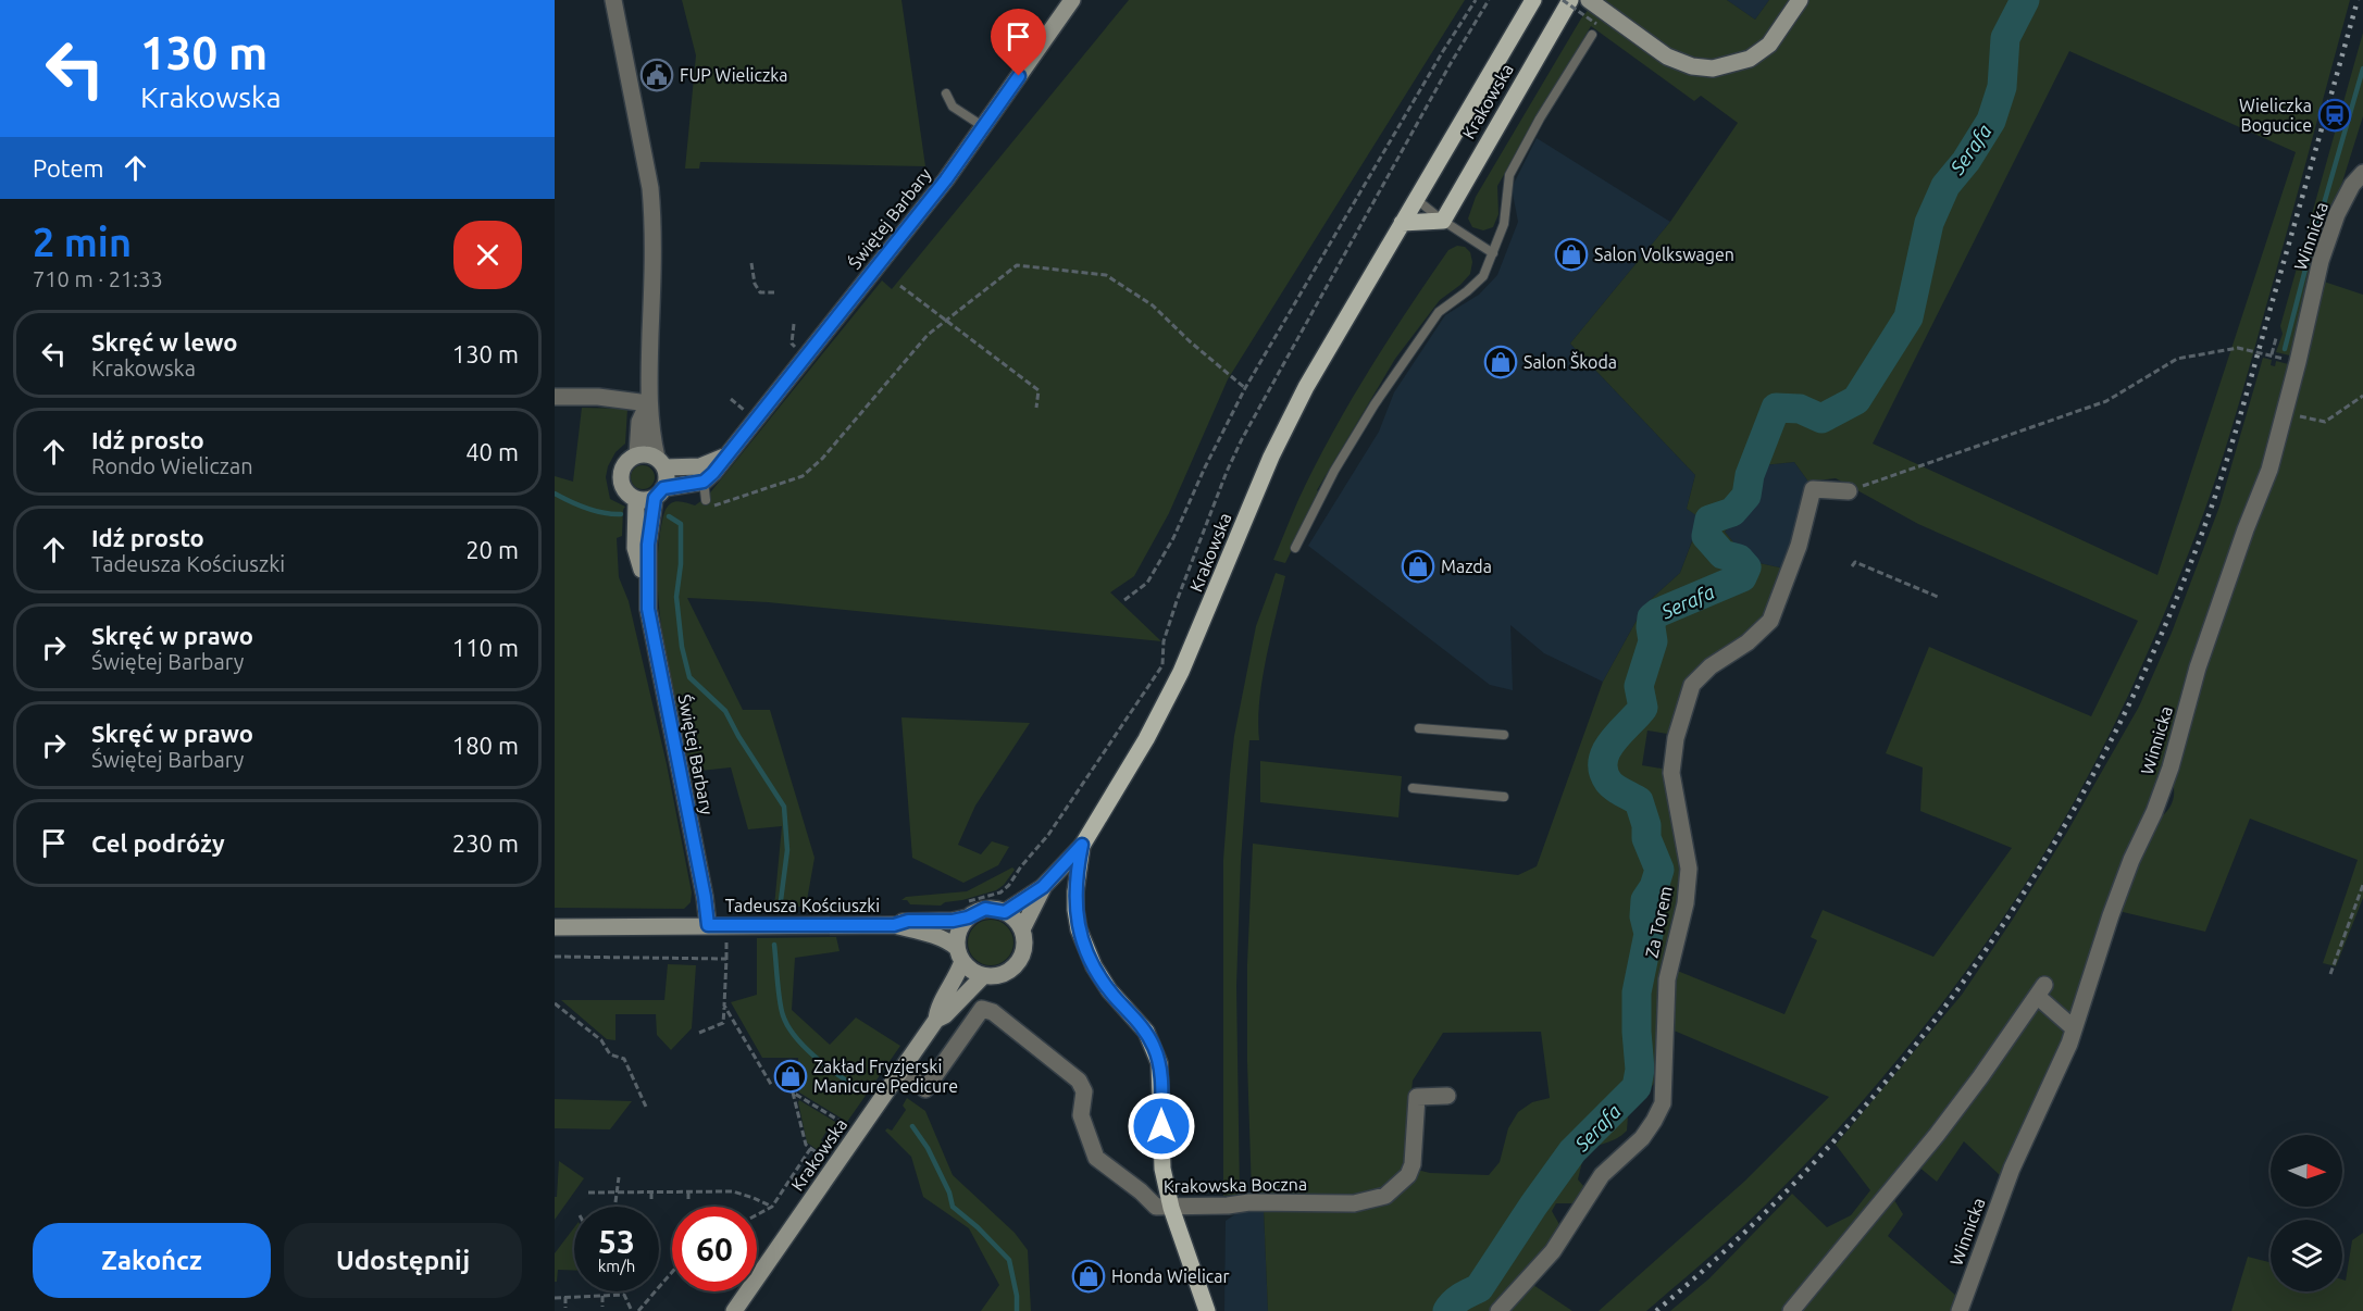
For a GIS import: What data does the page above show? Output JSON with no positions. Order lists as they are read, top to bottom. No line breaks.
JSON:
{"streets":{"main road":["Krakowska"],"street":["Świętej Barbary","Winnicka","Tadeusza Kościuszki","Za Torem","Krakowska Boczna"]},"crossings":[["Krakowska","Tadeusza Kościuszki"],["Krakowska","Krakowska Boczna"],["Świętej Barbary","Tadeusza Kościuszki"]],"water":["Serafa"],"places":{"public building":["FUP Wieliczka"],"station":["Wieliczka Bogucice"],"shop":["Salon Volkswagen","Salon Škoda","Mazda","Zakład Fryzjerski Manicure Pedicure","Honda Wielicar"]},"north":"right","page":{"turn":["130 m","Krakowska"],"then":"Potem","heading":["2 min","710 m · 21:33"],"list":[{"name":"Skręć w lewo","note":"Krakowska","value":"130 m"},{"name":"Idź prosto","note":"Rondo Wieliczan","value":"40 m"},{"name":"Idź prosto","note":"Tadeusza Kościuszki","value":"20 m"},{"name":"Skręć w prawo","note":"Świętej Barbary","value":"110 m"},{"name":"Skręć w prawo","note":"Świętej Barbary","value":"180 m"},{"name":"Cel podróży","value":"230 m"}],"speed":"53 km/h","limit":"60","buttons":["Zakończ","Udostępnij"]}}
